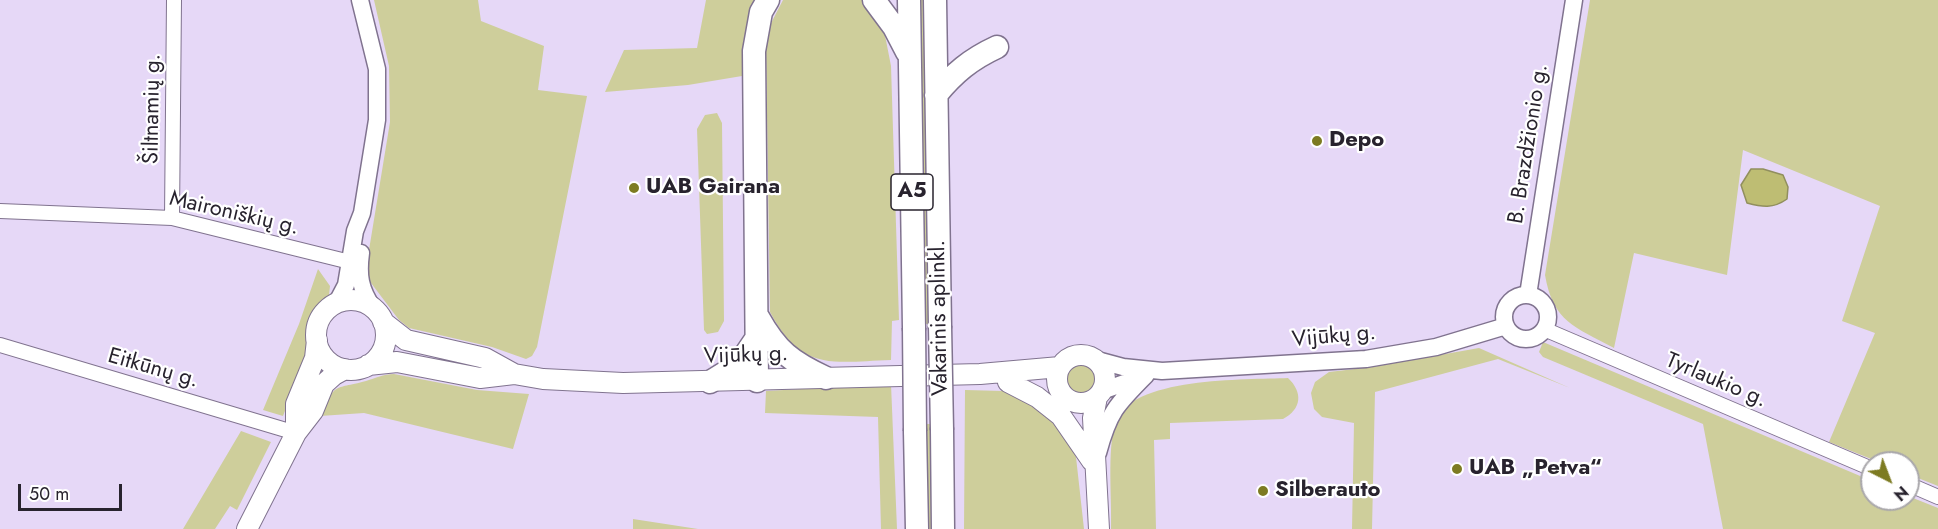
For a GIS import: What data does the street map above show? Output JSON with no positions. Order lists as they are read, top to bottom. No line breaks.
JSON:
{"streets":{"highway":["A5","Vakarinis aplinkl."],"main road":["Vijūkų g."],"street":["Šiltnamių g.","B. Brazdžionio g.","Maironiškių g.","Eitkūnų g.","Tyrlaukio g."]},"crossings":[["Šiltnamių g.","Maironiškių g."],["B. Brazdžionio g.","Vijūkų g."],["B. Brazdžionio g.","Tyrlaukio g."],["Vijūkų g.","Tyrlaukio g."]],"places":["Depo","UAB Gairana","UAB „Petva“","Silberauto"],"scale_bar":"50 m","north":"bottom right"}
